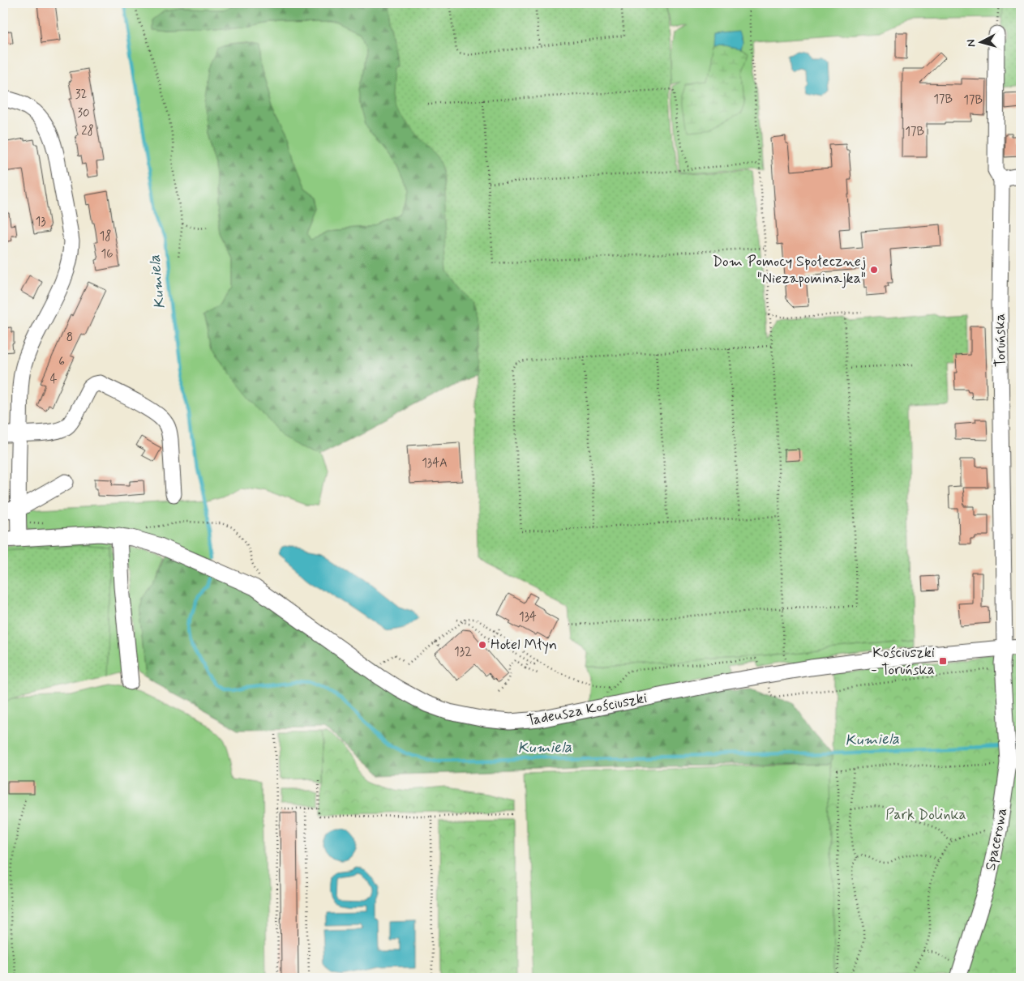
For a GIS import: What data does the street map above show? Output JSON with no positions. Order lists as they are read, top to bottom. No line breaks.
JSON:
{"streets":{"street":["Toruńska","Tadeusza Kościuszki","Spacerowa"]},"crossings":[["Toruńska","Tadeusza Kościuszki"],["Toruńska","Spacerowa"],["Tadeusza Kościuszki","Spacerowa"]],"water":["Kumiela"],"parks":["Park Dolinka"],"places":{"other":["Dom Pomocy Społecznej \"Niezapominajka\"","Hotel Młyn"],"transit":["Kościuszki - Toruńska"]},"house_numbers":["32","17B","17B","30","28","17B","13","18","16","8","6","4","134A","134","132"],"north":"left"}
